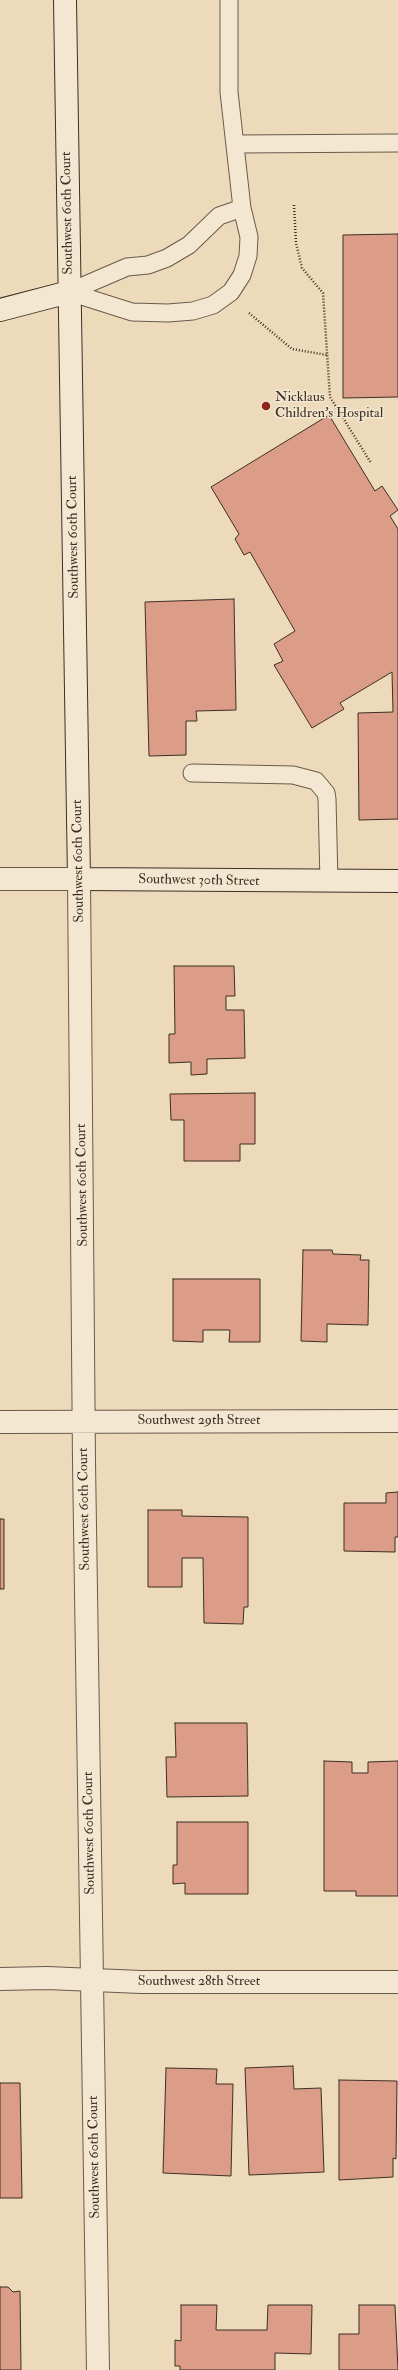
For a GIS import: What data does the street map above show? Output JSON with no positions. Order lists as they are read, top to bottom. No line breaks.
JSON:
{"streets":{"street":["Southwest 60th Court","Southwest 30th Street","Southwest 29th Street","Southwest 28th Street"]},"crossings":[["Southwest 60th Court","Southwest 30th Street"],["Southwest 60th Court","Southwest 29th Street"],["Southwest 60th Court","Southwest 28th Street"]],"places":["Nicklaus Children's Hospital"]}
